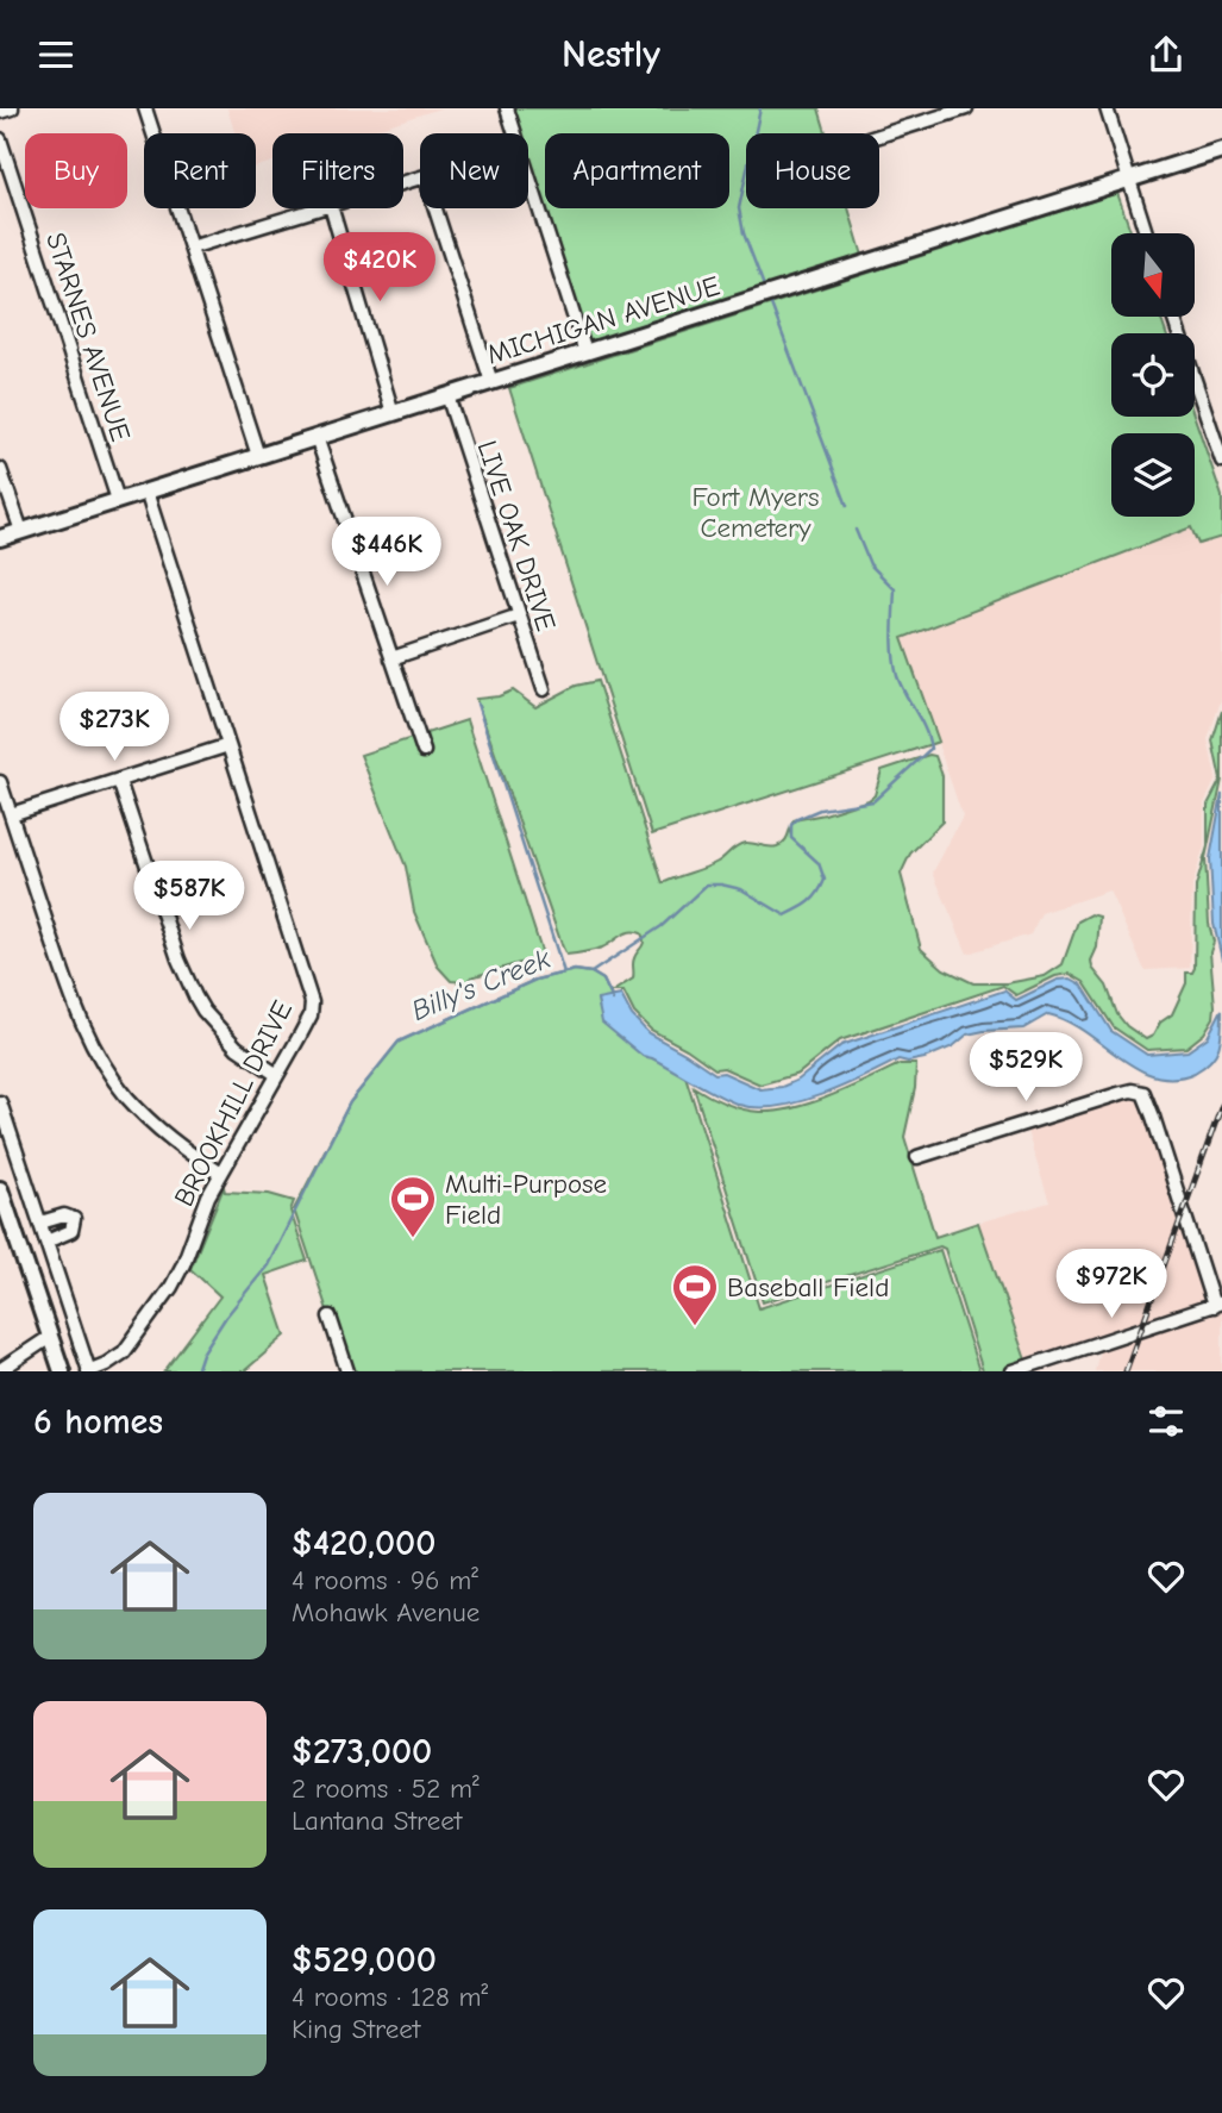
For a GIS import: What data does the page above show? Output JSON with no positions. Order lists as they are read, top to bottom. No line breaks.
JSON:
{"streets":{"street":["MICHIGAN AVENUE","STARNES AVENUE","LIVE OAK DRIVE","BROOKHILL DRIVE"]},"crossings":[["MICHIGAN AVENUE","STARNES AVENUE"],["MICHIGAN AVENUE","LIVE OAK DRIVE"],["MICHIGAN AVENUE","BROOKHILL DRIVE"]],"water":["Billy's Creek"],"parks":["Fort Myers Cemetery"],"places":{"sports":["Multi-Purpose Field","Baseball Field"]},"north":"bottom","page":{"header":"Nestly","chip":["Buy","Rent","Filters","New","Apartment","House"],"price":["$420K","$446K","$273K","$587K","$529K","$972K"],"heading":"6 homes","list":[{"name":"$420,000","note":"4 rooms · 96 m² · Mohawk Avenue"},{"name":"$273,000","note":"2 rooms · 52 m² · Lantana Street"},{"name":"$529,000","note":"4 rooms · 128 m² · King Street"}]}}
